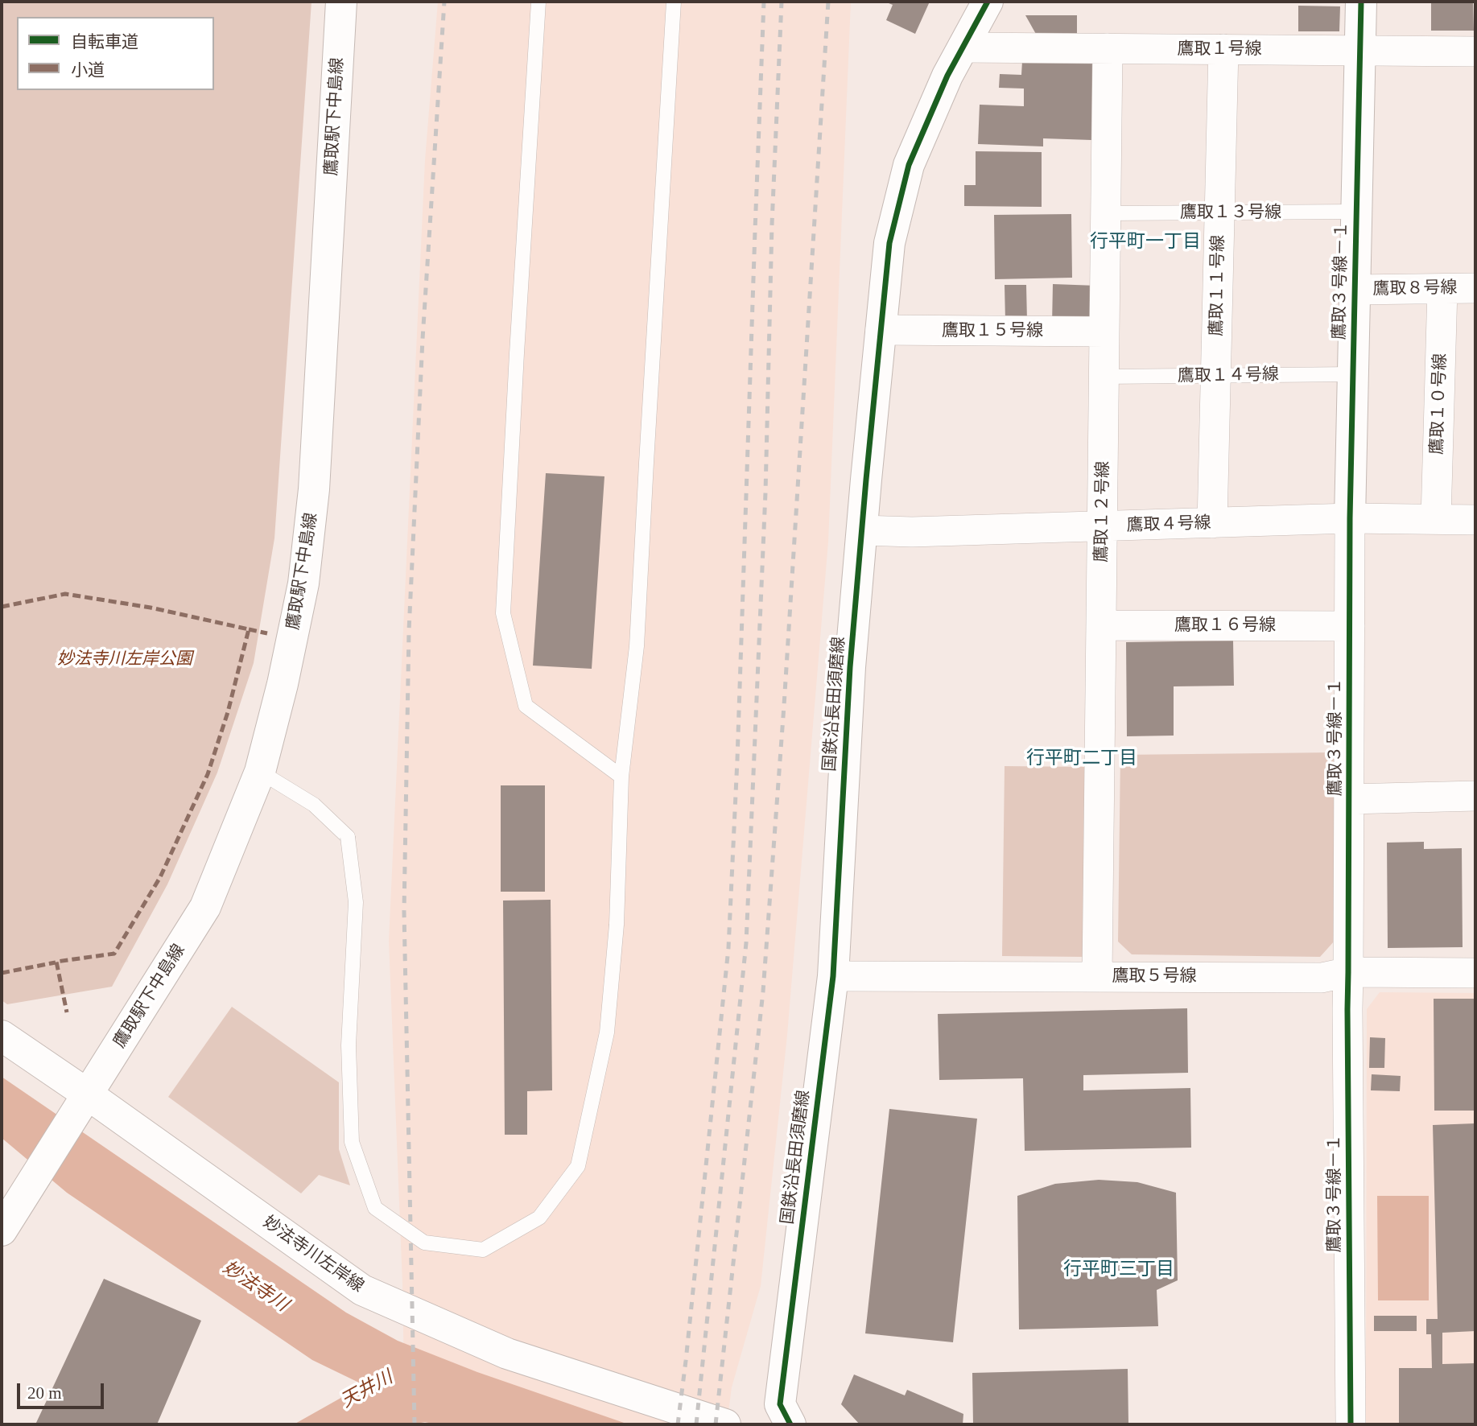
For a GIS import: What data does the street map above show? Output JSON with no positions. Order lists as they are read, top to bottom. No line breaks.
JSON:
{"streets":{"street":["鷹取１号線","鷹取駅下中島線","鷹取３号線－１","鷹取１１号線","鷹取８号線","鷹取１５号線","鷹取１０号線","鷹取１２号線","鷹取４号線","鷹取１６号線","国鉄沿長田須磨線","鷹取５号線","妙法寺川左岸線"],"lane":["鷹取１３号線","鷹取１４号線"]},"crossings":[["鷹取１号線","鷹取３号線－１"],["鷹取１号線","鷹取１１号線"],["鷹取１号線","鷹取１２号線"],["鷹取１号線","国鉄沿長田須磨線"],["鷹取駅下中島線","妙法寺川左岸線"],["鷹取１３号線","鷹取３号線－１"],["鷹取１３号線","鷹取１１号線"],["鷹取１３号線","鷹取１２号線"],["鷹取３号線－１","鷹取８号線"],["鷹取３号線－１","鷹取１４号線"],["鷹取３号線－１","鷹取４号線"],["鷹取３号線－１","鷹取１６号線"],["鷹取３号線－１","鷹取５号線"],["鷹取１１号線","鷹取１４号線"],["鷹取１１号線","鷹取４号線"],["鷹取８号線","鷹取１０号線"],["鷹取１５号線","鷹取１２号線"],["鷹取１５号線","国鉄沿長田須磨線"],["鷹取１４号線","鷹取１２号線"],["鷹取１０号線","鷹取４号線"],["鷹取１２号線","鷹取４号線"],["鷹取１２号線","鷹取１６号線"],["鷹取１２号線","鷹取５号線"],["鷹取４号線","国鉄沿長田須磨線"],["国鉄沿長田須磨線","鷹取５号線"]],"districts":["行平町一丁目","行平町二丁目","行平町三丁目"],"water":["妙法寺川","天井川"],"parks":["妙法寺川左岸公園"],"legend":["自転車道","小道"],"scale_bar":"20 m"}
